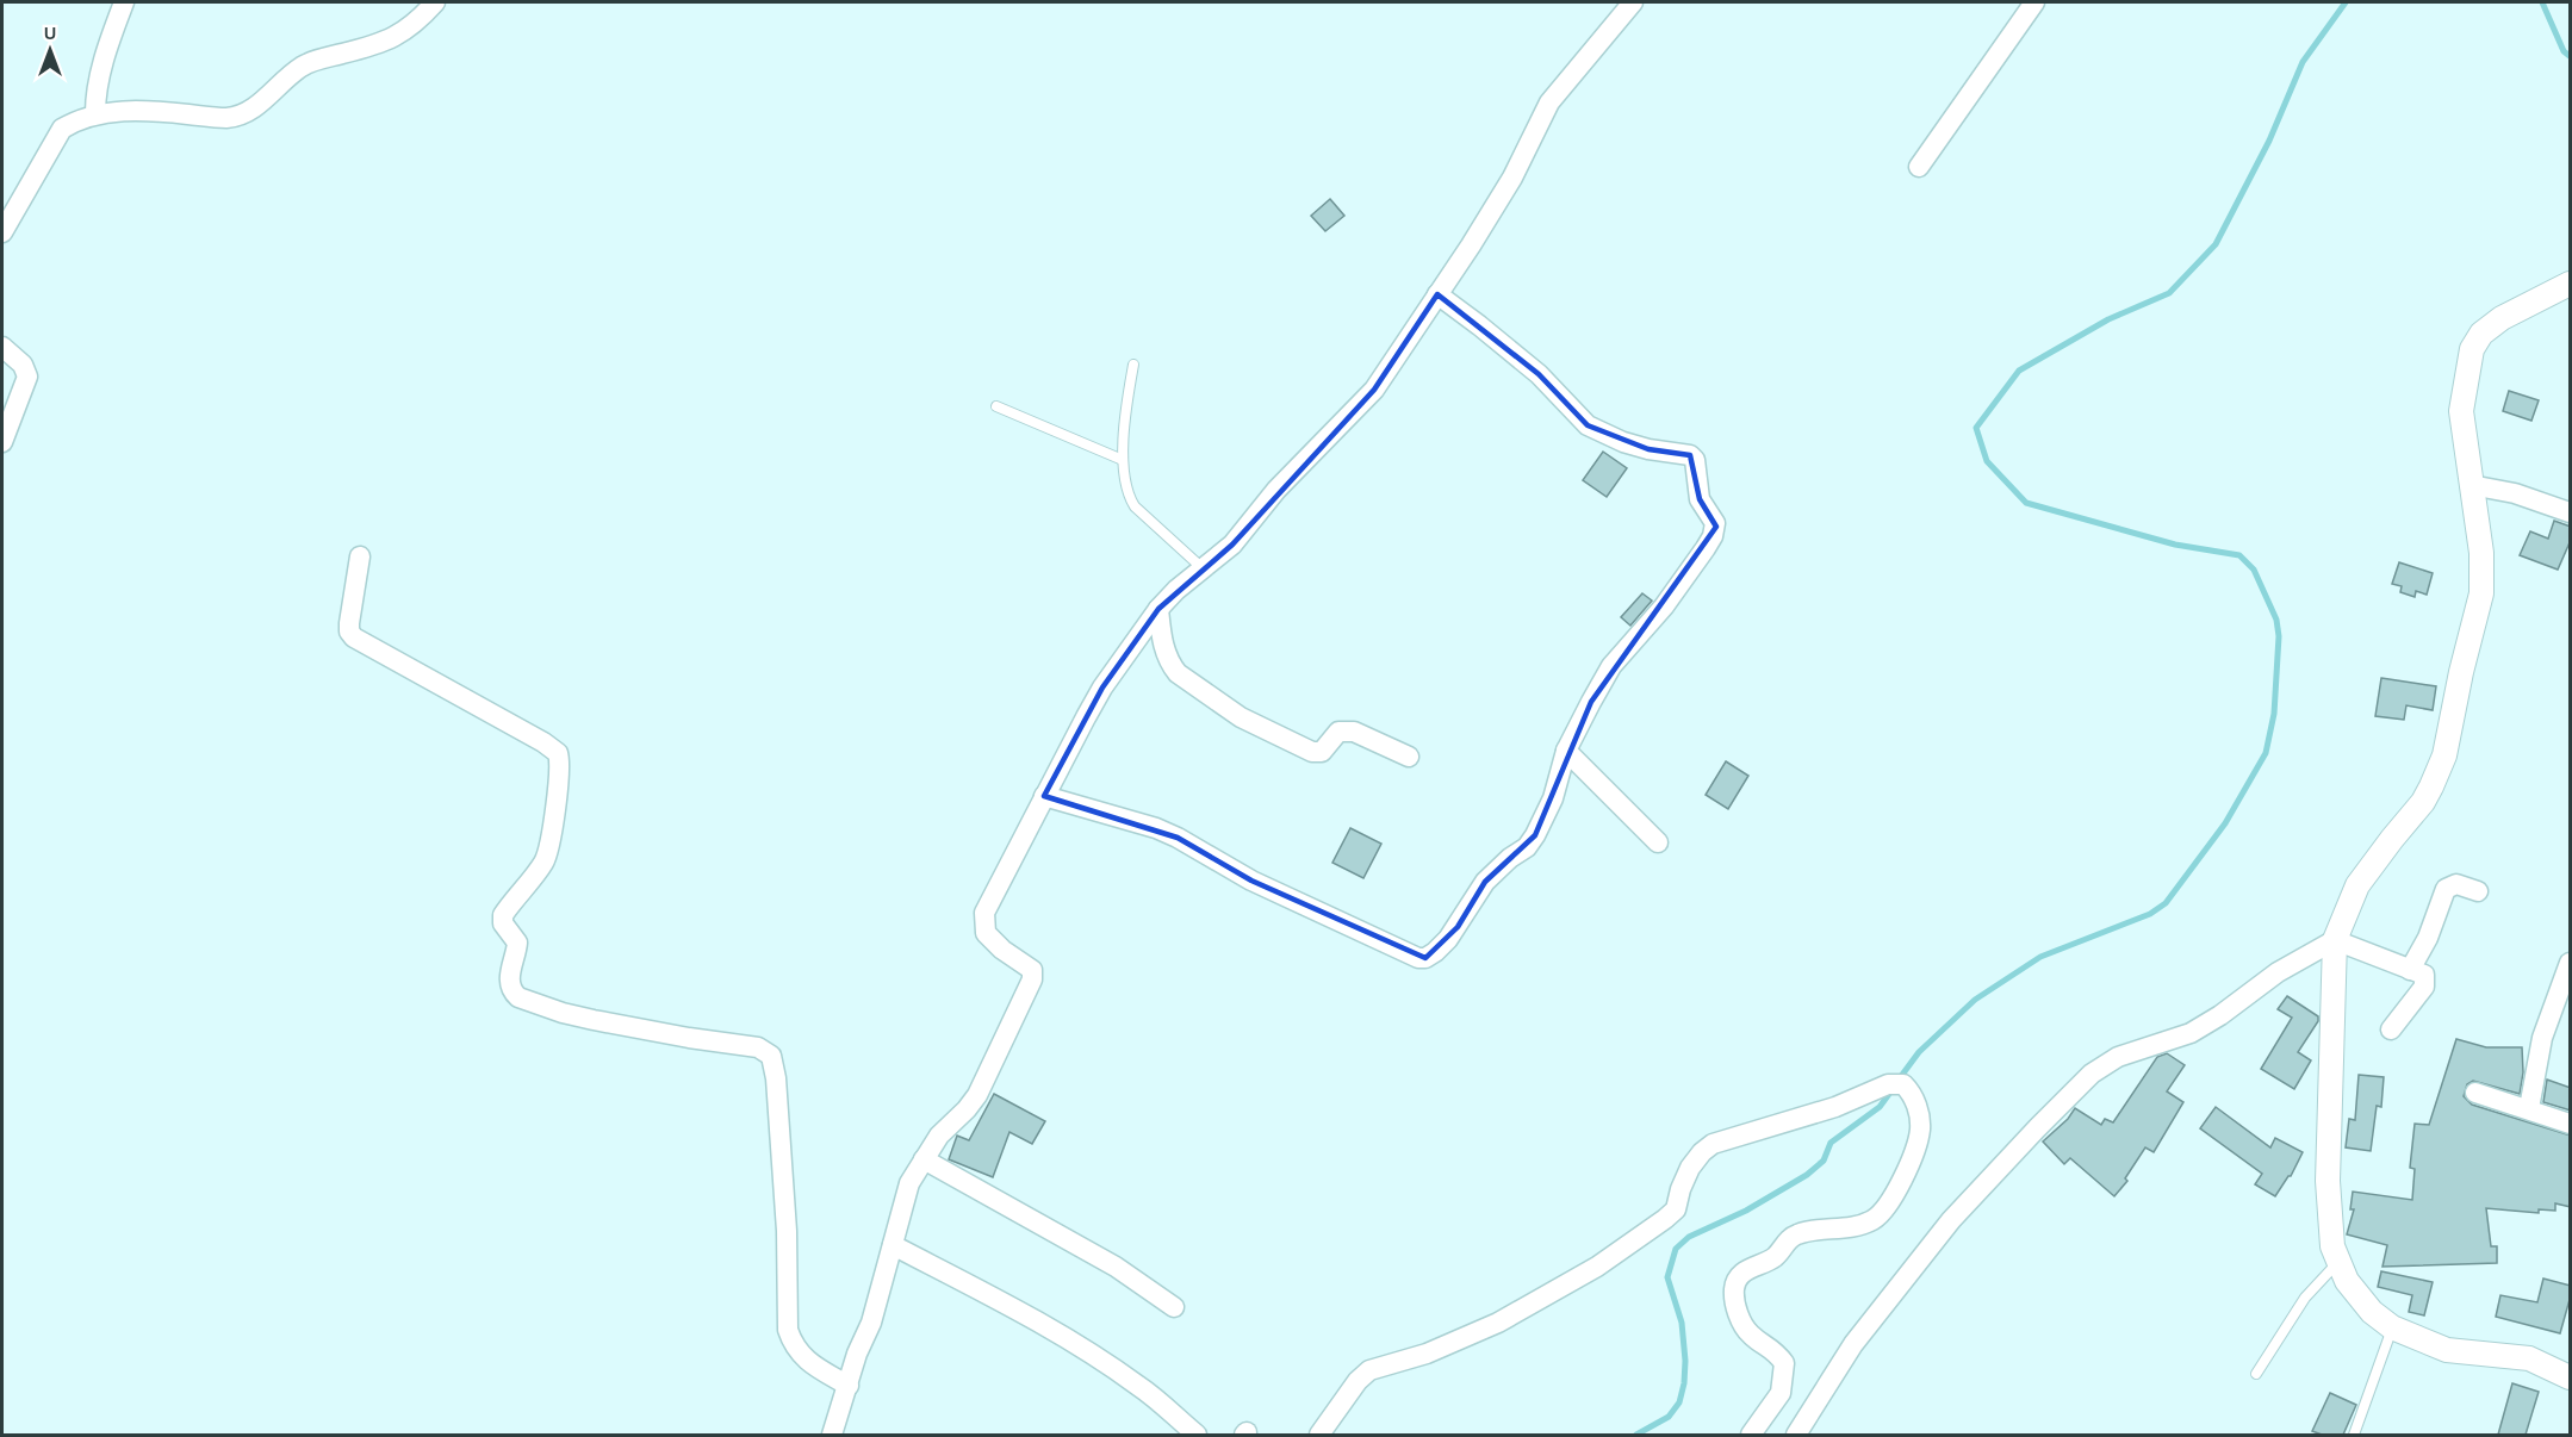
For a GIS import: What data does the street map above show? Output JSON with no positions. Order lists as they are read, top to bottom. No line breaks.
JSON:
{"north":"top"}
